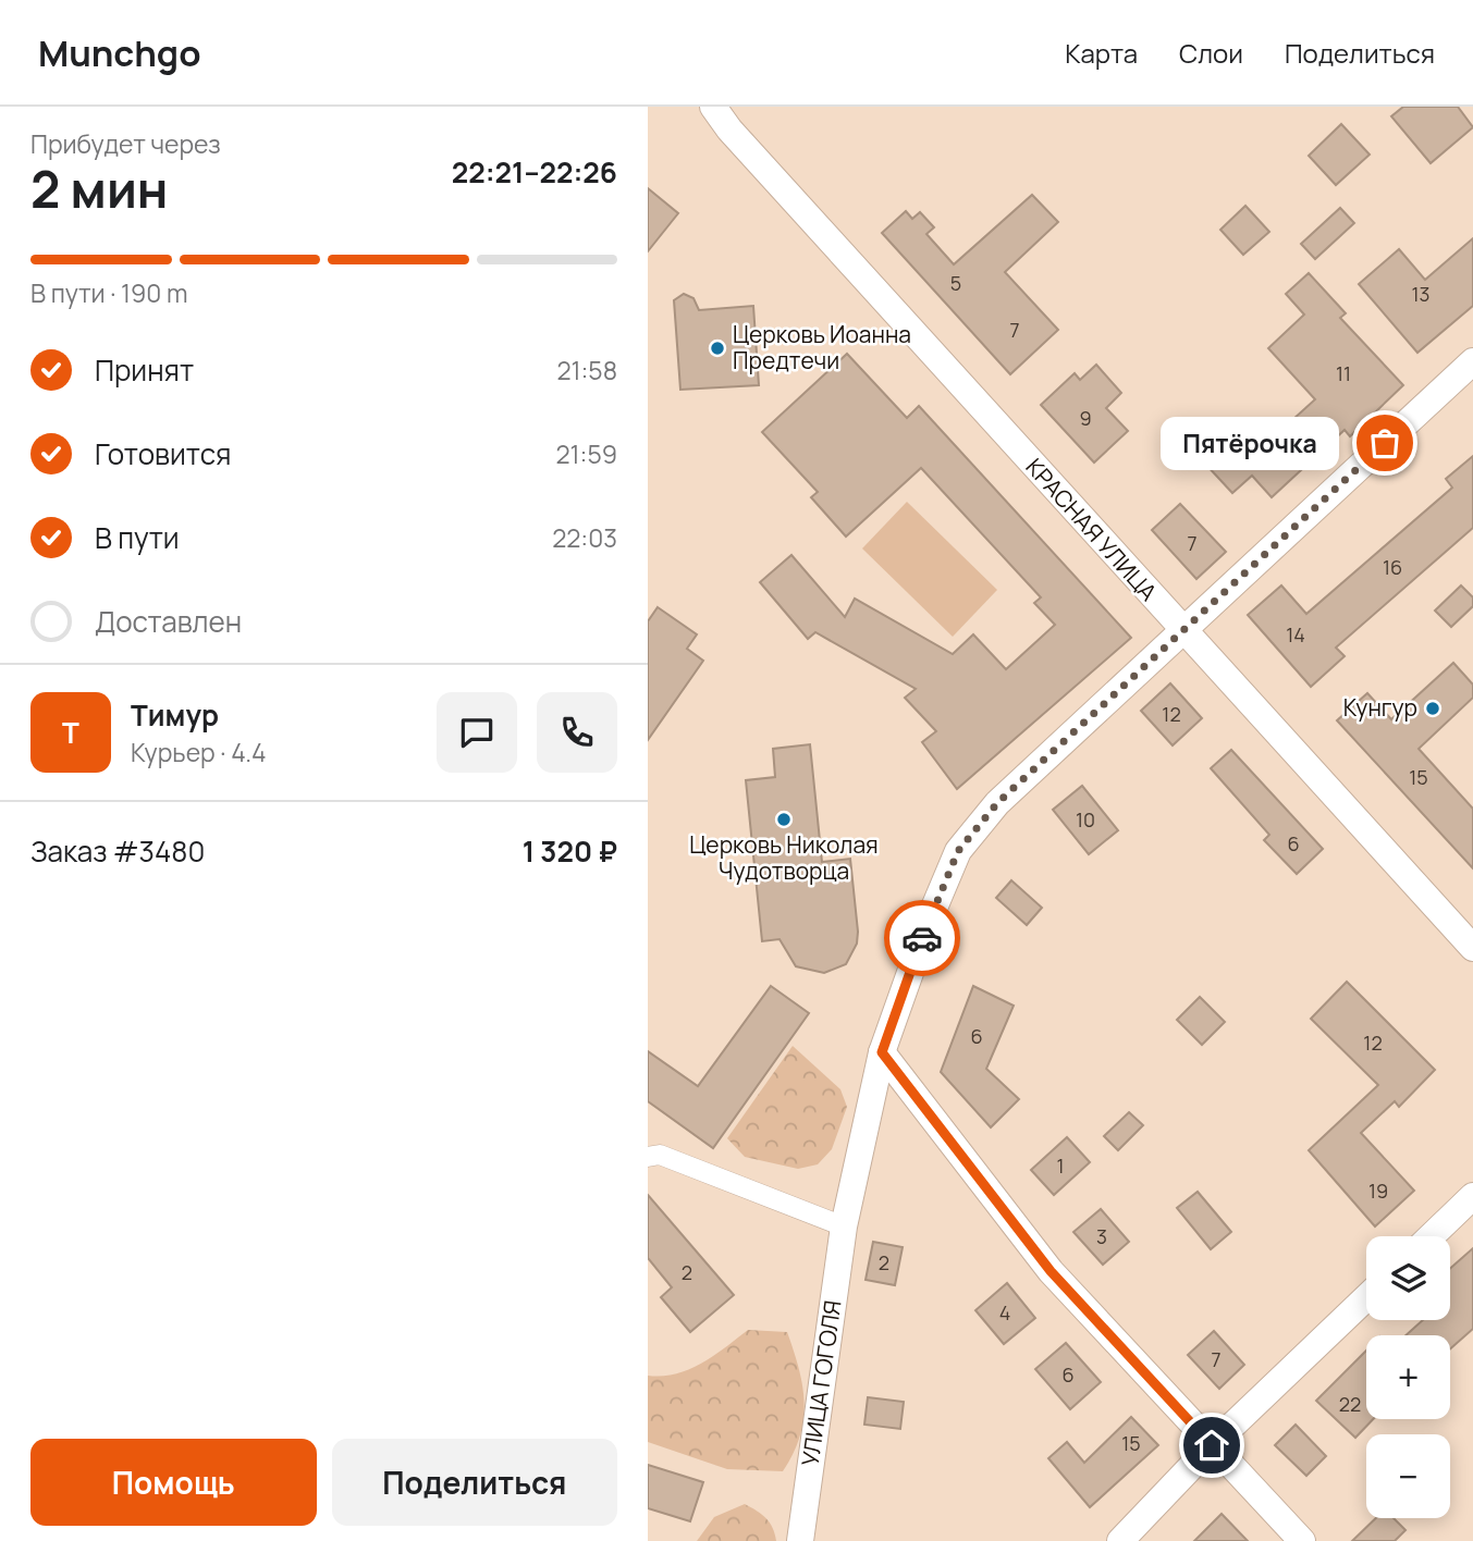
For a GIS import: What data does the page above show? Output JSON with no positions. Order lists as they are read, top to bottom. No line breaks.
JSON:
{"streets":{"street":["КРАСНАЯ УЛИЦА","УЛИЦА ГОГОЛЯ"]},"crossings":[["КРАСНАЯ УЛИЦА","УЛИЦА ГОГОЛЯ"]],"places":["Церковь Иоанна Предтечи","Пятёрочка","Кунгур","Церковь Николая Чудотворца"],"house_numbers":["5","13","7","11","9","7","16","14","12","15","10","6","6","12","1","19","3","2","2","4","7","6","22","15"],"page":{"header":"Munchgo","nav":["Карта","Слои","Поделиться"],"heading":["2 мин","Прибудет через","22:21–22:26"],"panel":["Тимур","Курьер · 4.4","Заказ #3480","1 320 ₽"],"bar":"В пути · 190 m","list":[["Принят","21:58"],["Готовится","21:59"],["В пути","22:03"],"Доставлен"],"bubble":"Пятёрочка","round":"Т","map_buttons":["+","−"],"buttons":["Помощь","Поделиться"]}}
